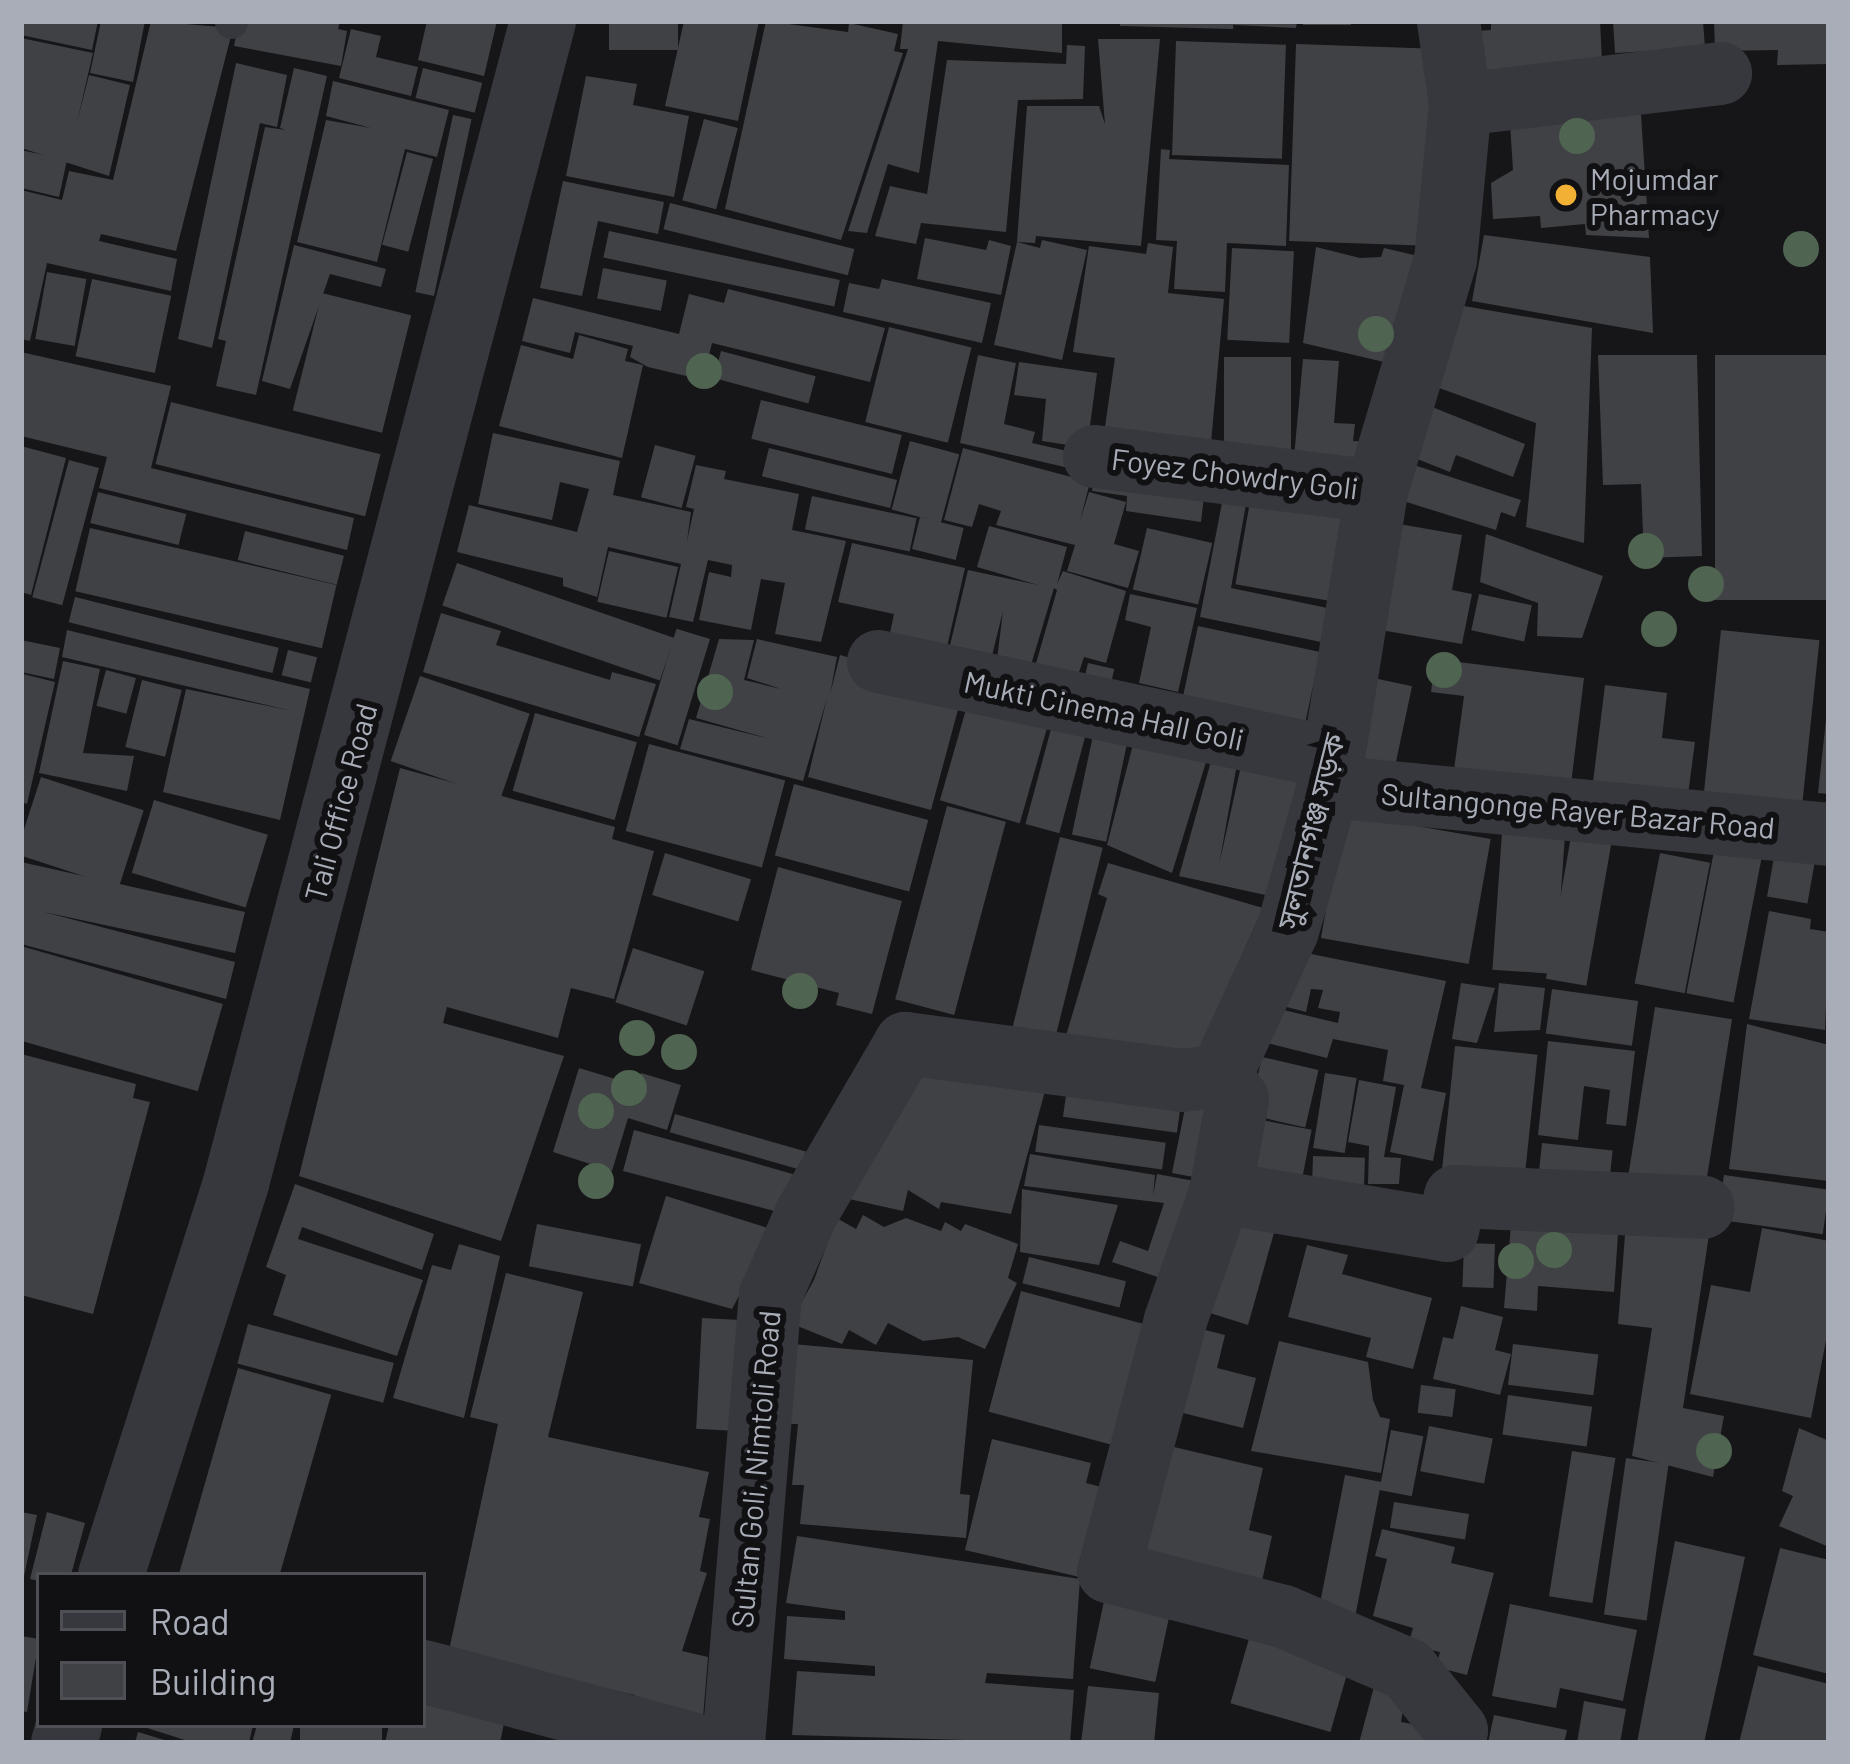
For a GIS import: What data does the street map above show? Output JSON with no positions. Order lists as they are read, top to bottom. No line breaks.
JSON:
{"streets":{"street":["Foyez Chowdry Goli","Mukti Cinema Hall Goli","Tali Office Road","Sultangonge Rayer Bazar Road","সুলতানগঞ্জ সড়ক","Sultan Goli, Nimtoli Road"]},"crossings":[["Foyez Chowdry Goli","সুলতানগঞ্জ সড়ক"],["Mukti Cinema Hall Goli","Sultangonge Rayer Bazar Road"],["Mukti Cinema Hall Goli","সুলতানগঞ্জ সড়ক"],["Sultangonge Rayer Bazar Road","সুলতানগঞ্জ সড়ক"],["সুলতানগঞ্জ সড়ক","Sultan Goli, Nimtoli Road"]],"places":["Mojumdar Pharmacy"],"legend":["Road","Building"]}
